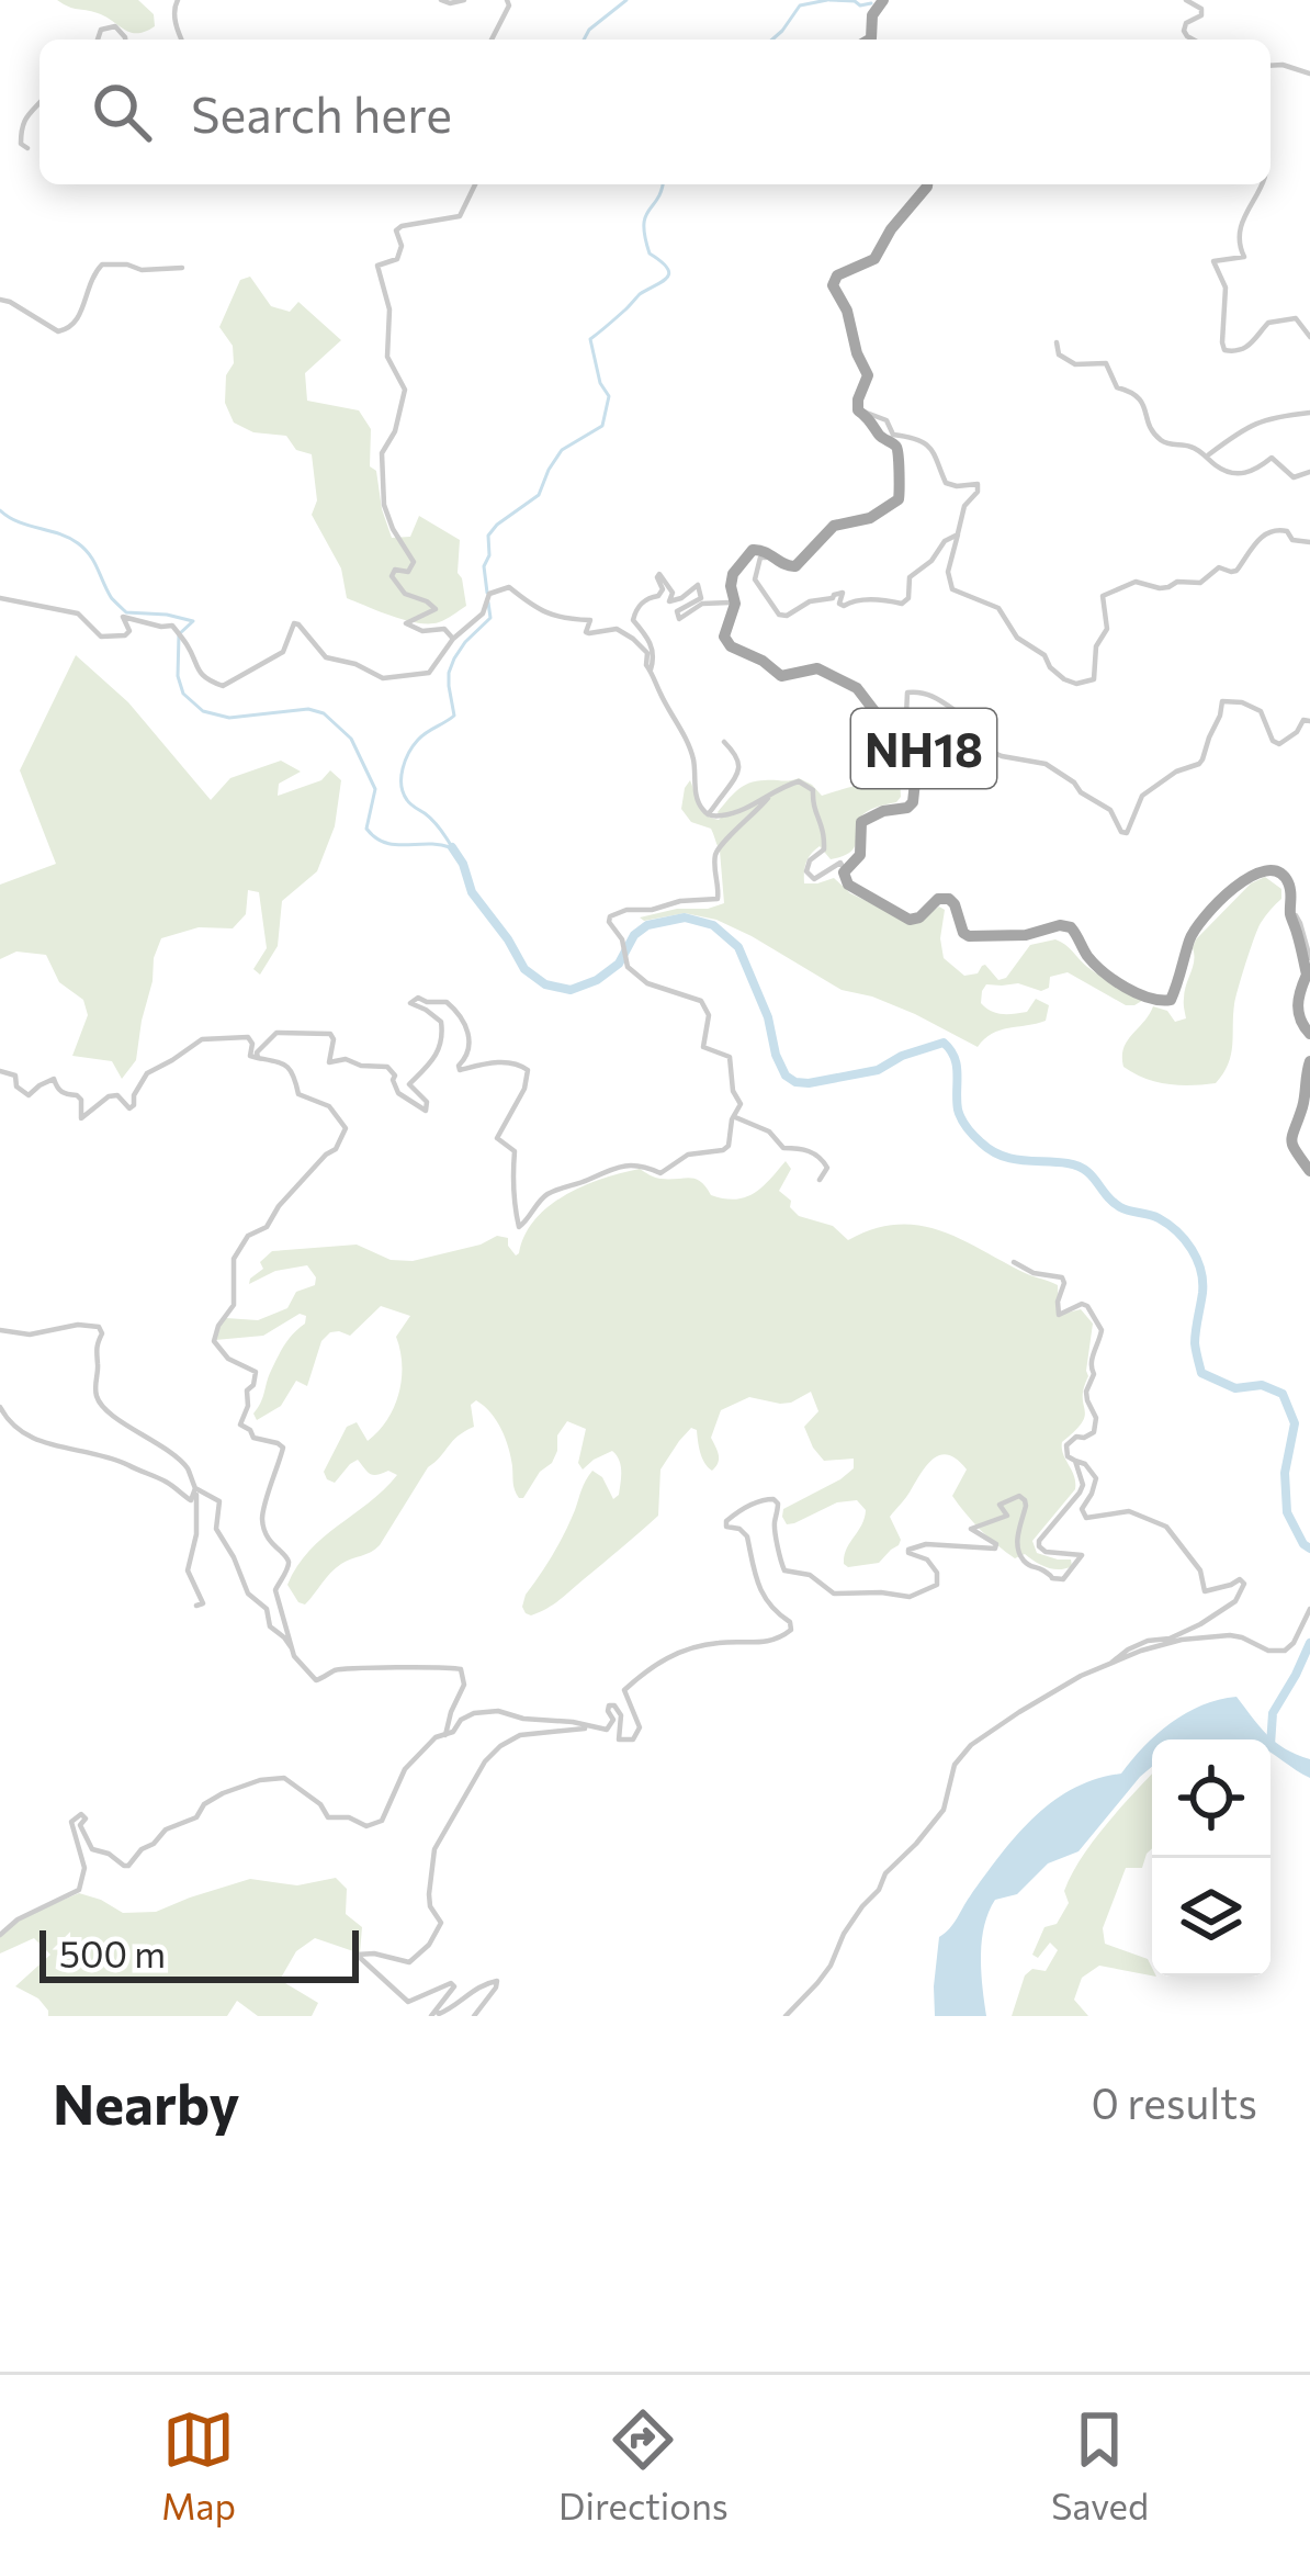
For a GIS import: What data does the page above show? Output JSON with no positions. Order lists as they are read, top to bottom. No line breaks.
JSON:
{"streets":{"main road":["NH18"]},"scale_bar":"500 m","page":{"search":"Search here","scale":"500 m","heading":["Nearby","0 results"],"nav":["Map","Directions","Saved"]}}
